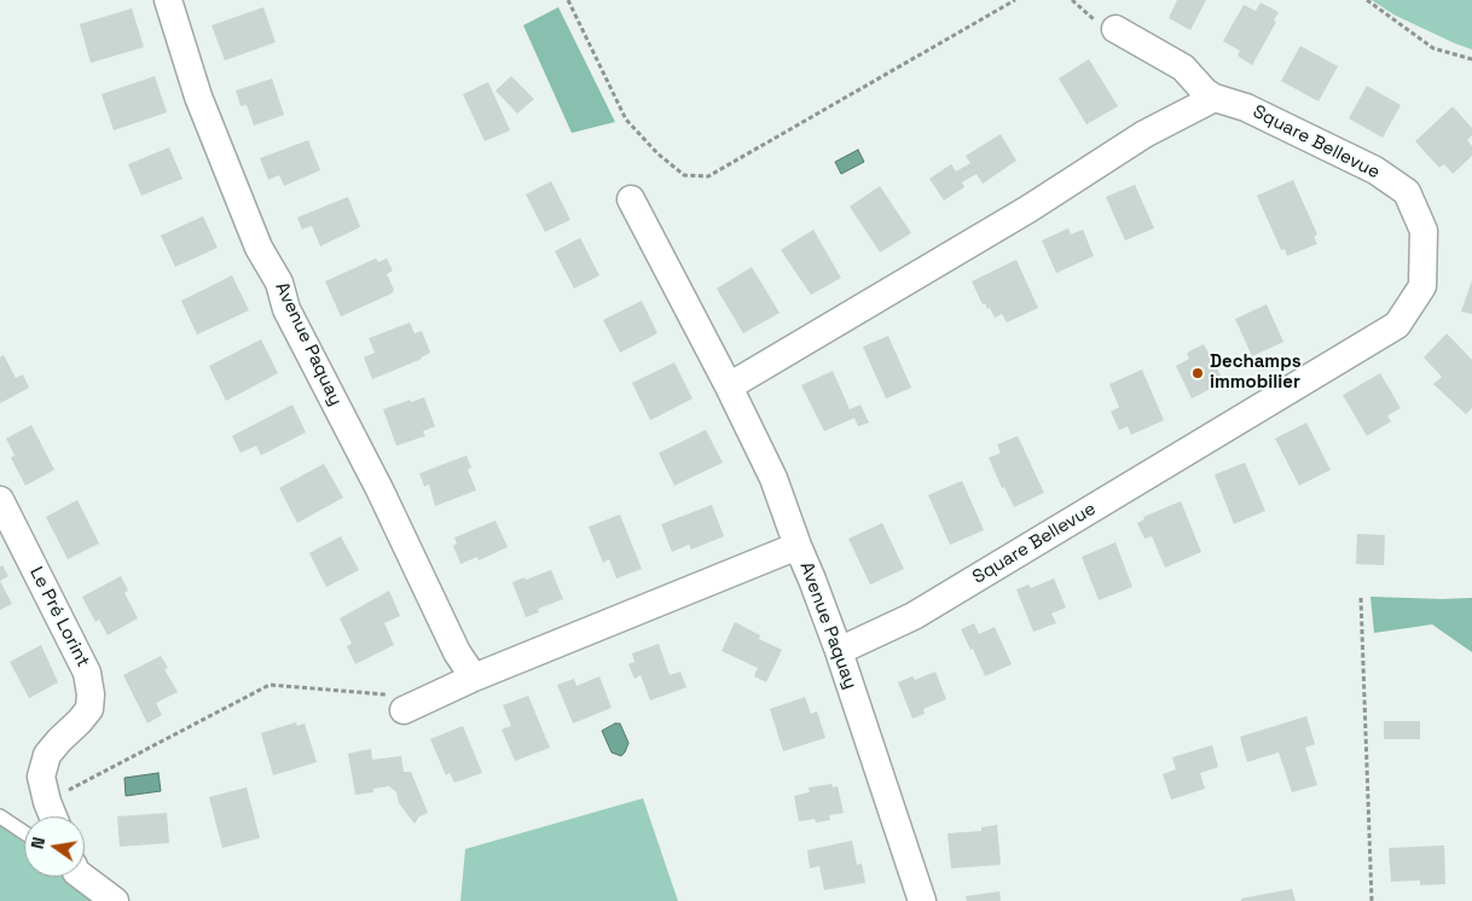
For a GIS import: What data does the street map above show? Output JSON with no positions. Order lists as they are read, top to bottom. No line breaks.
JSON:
{"streets":{"street":["Square Bellevue","Avenue Paquay","Le Pré Lorint"]},"crossings":[["Square Bellevue","Avenue Paquay"]],"places":["Dechamps immobilier"],"north":"left"}
